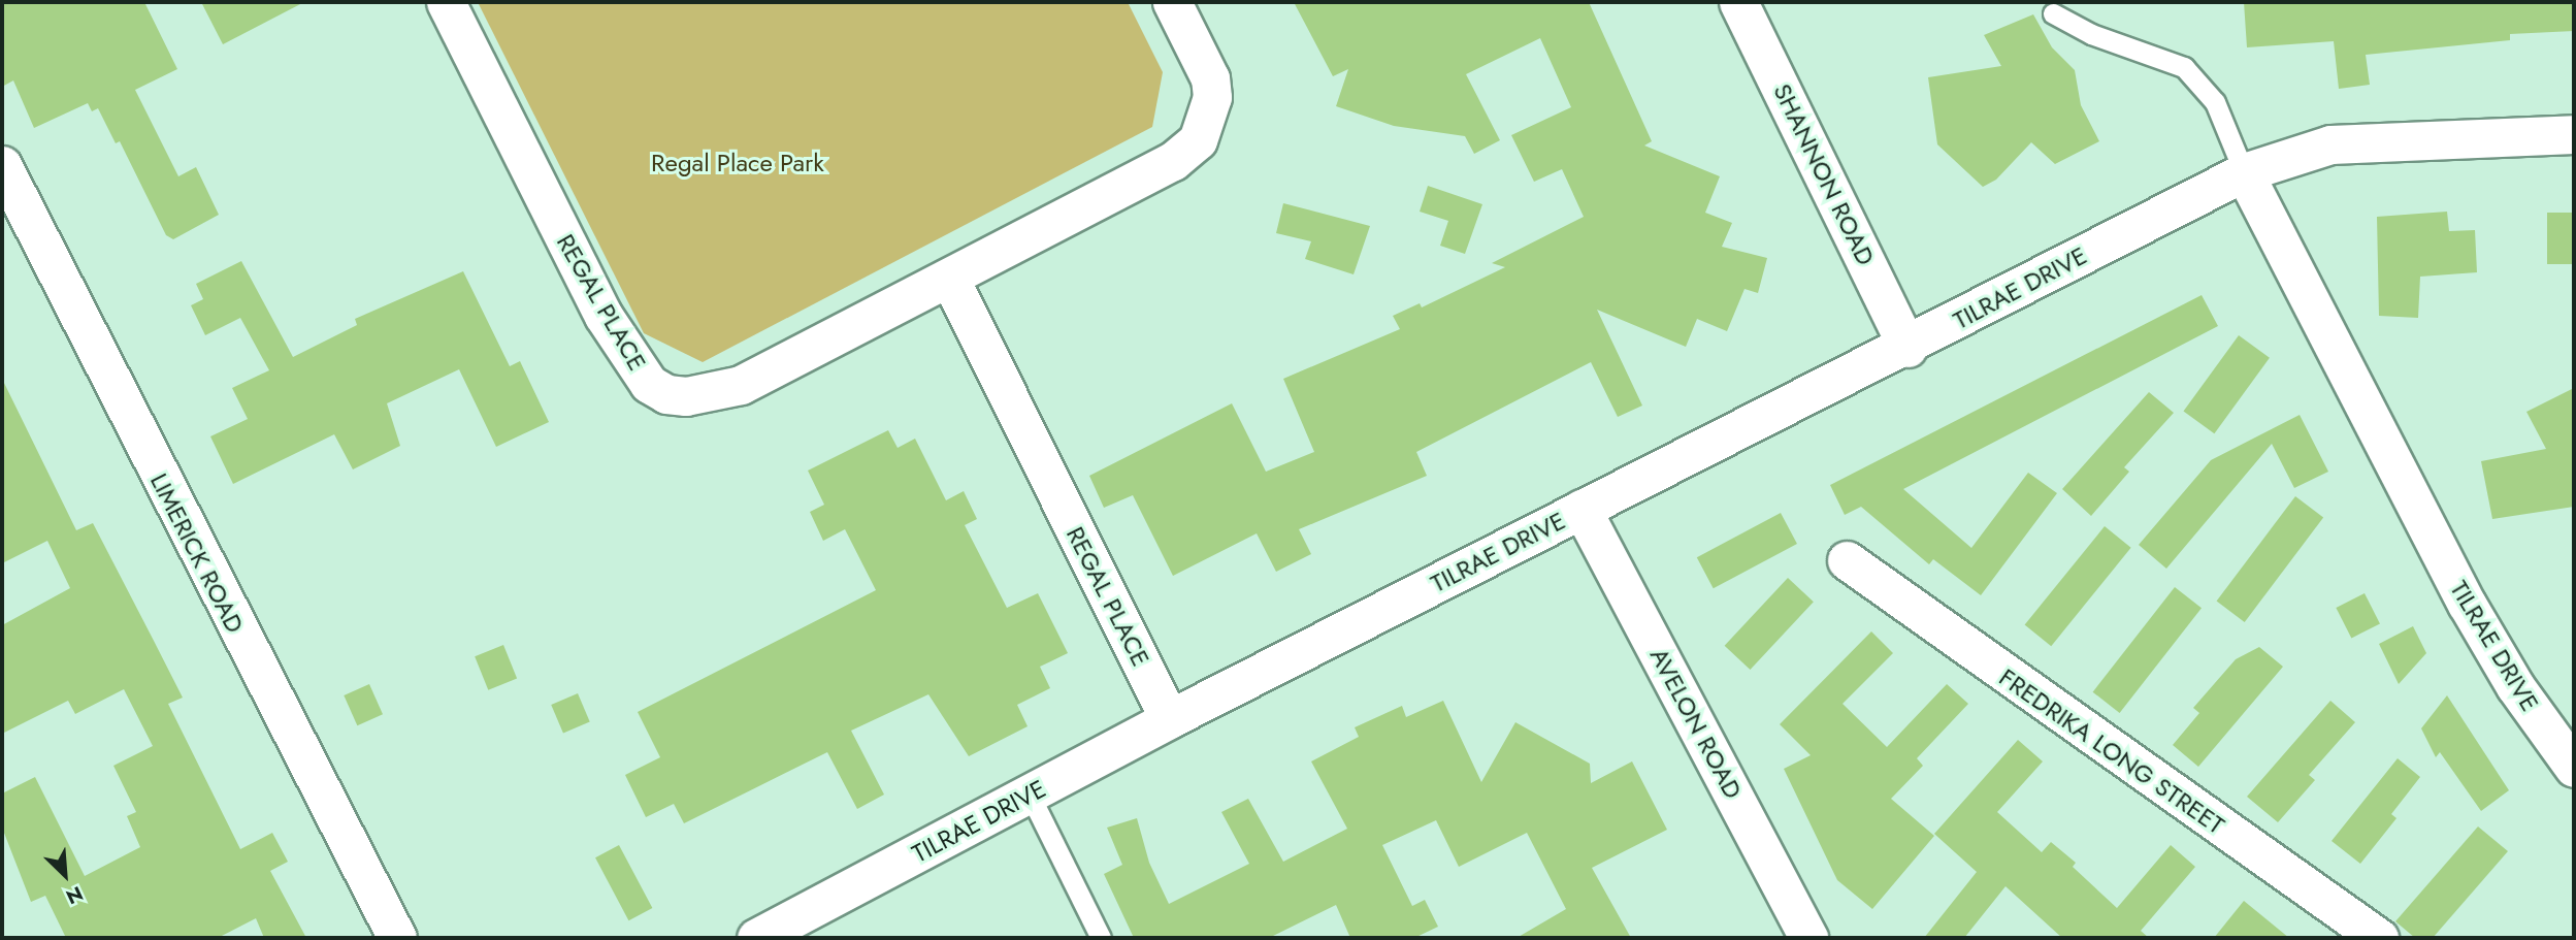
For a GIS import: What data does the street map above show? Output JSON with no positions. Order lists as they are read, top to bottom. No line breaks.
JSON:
{"streets":{"street":["SHANNON ROAD","TILRAE DRIVE","REGAL PLACE","LIMERICK ROAD","AVELON ROAD","FREDRIKA LONG STREET"]},"crossings":[["SHANNON ROAD","TILRAE DRIVE"],["TILRAE DRIVE","REGAL PLACE"],["TILRAE DRIVE","AVELON ROAD"]],"parks":["Regal Place Park"],"north":"bottom right"}
